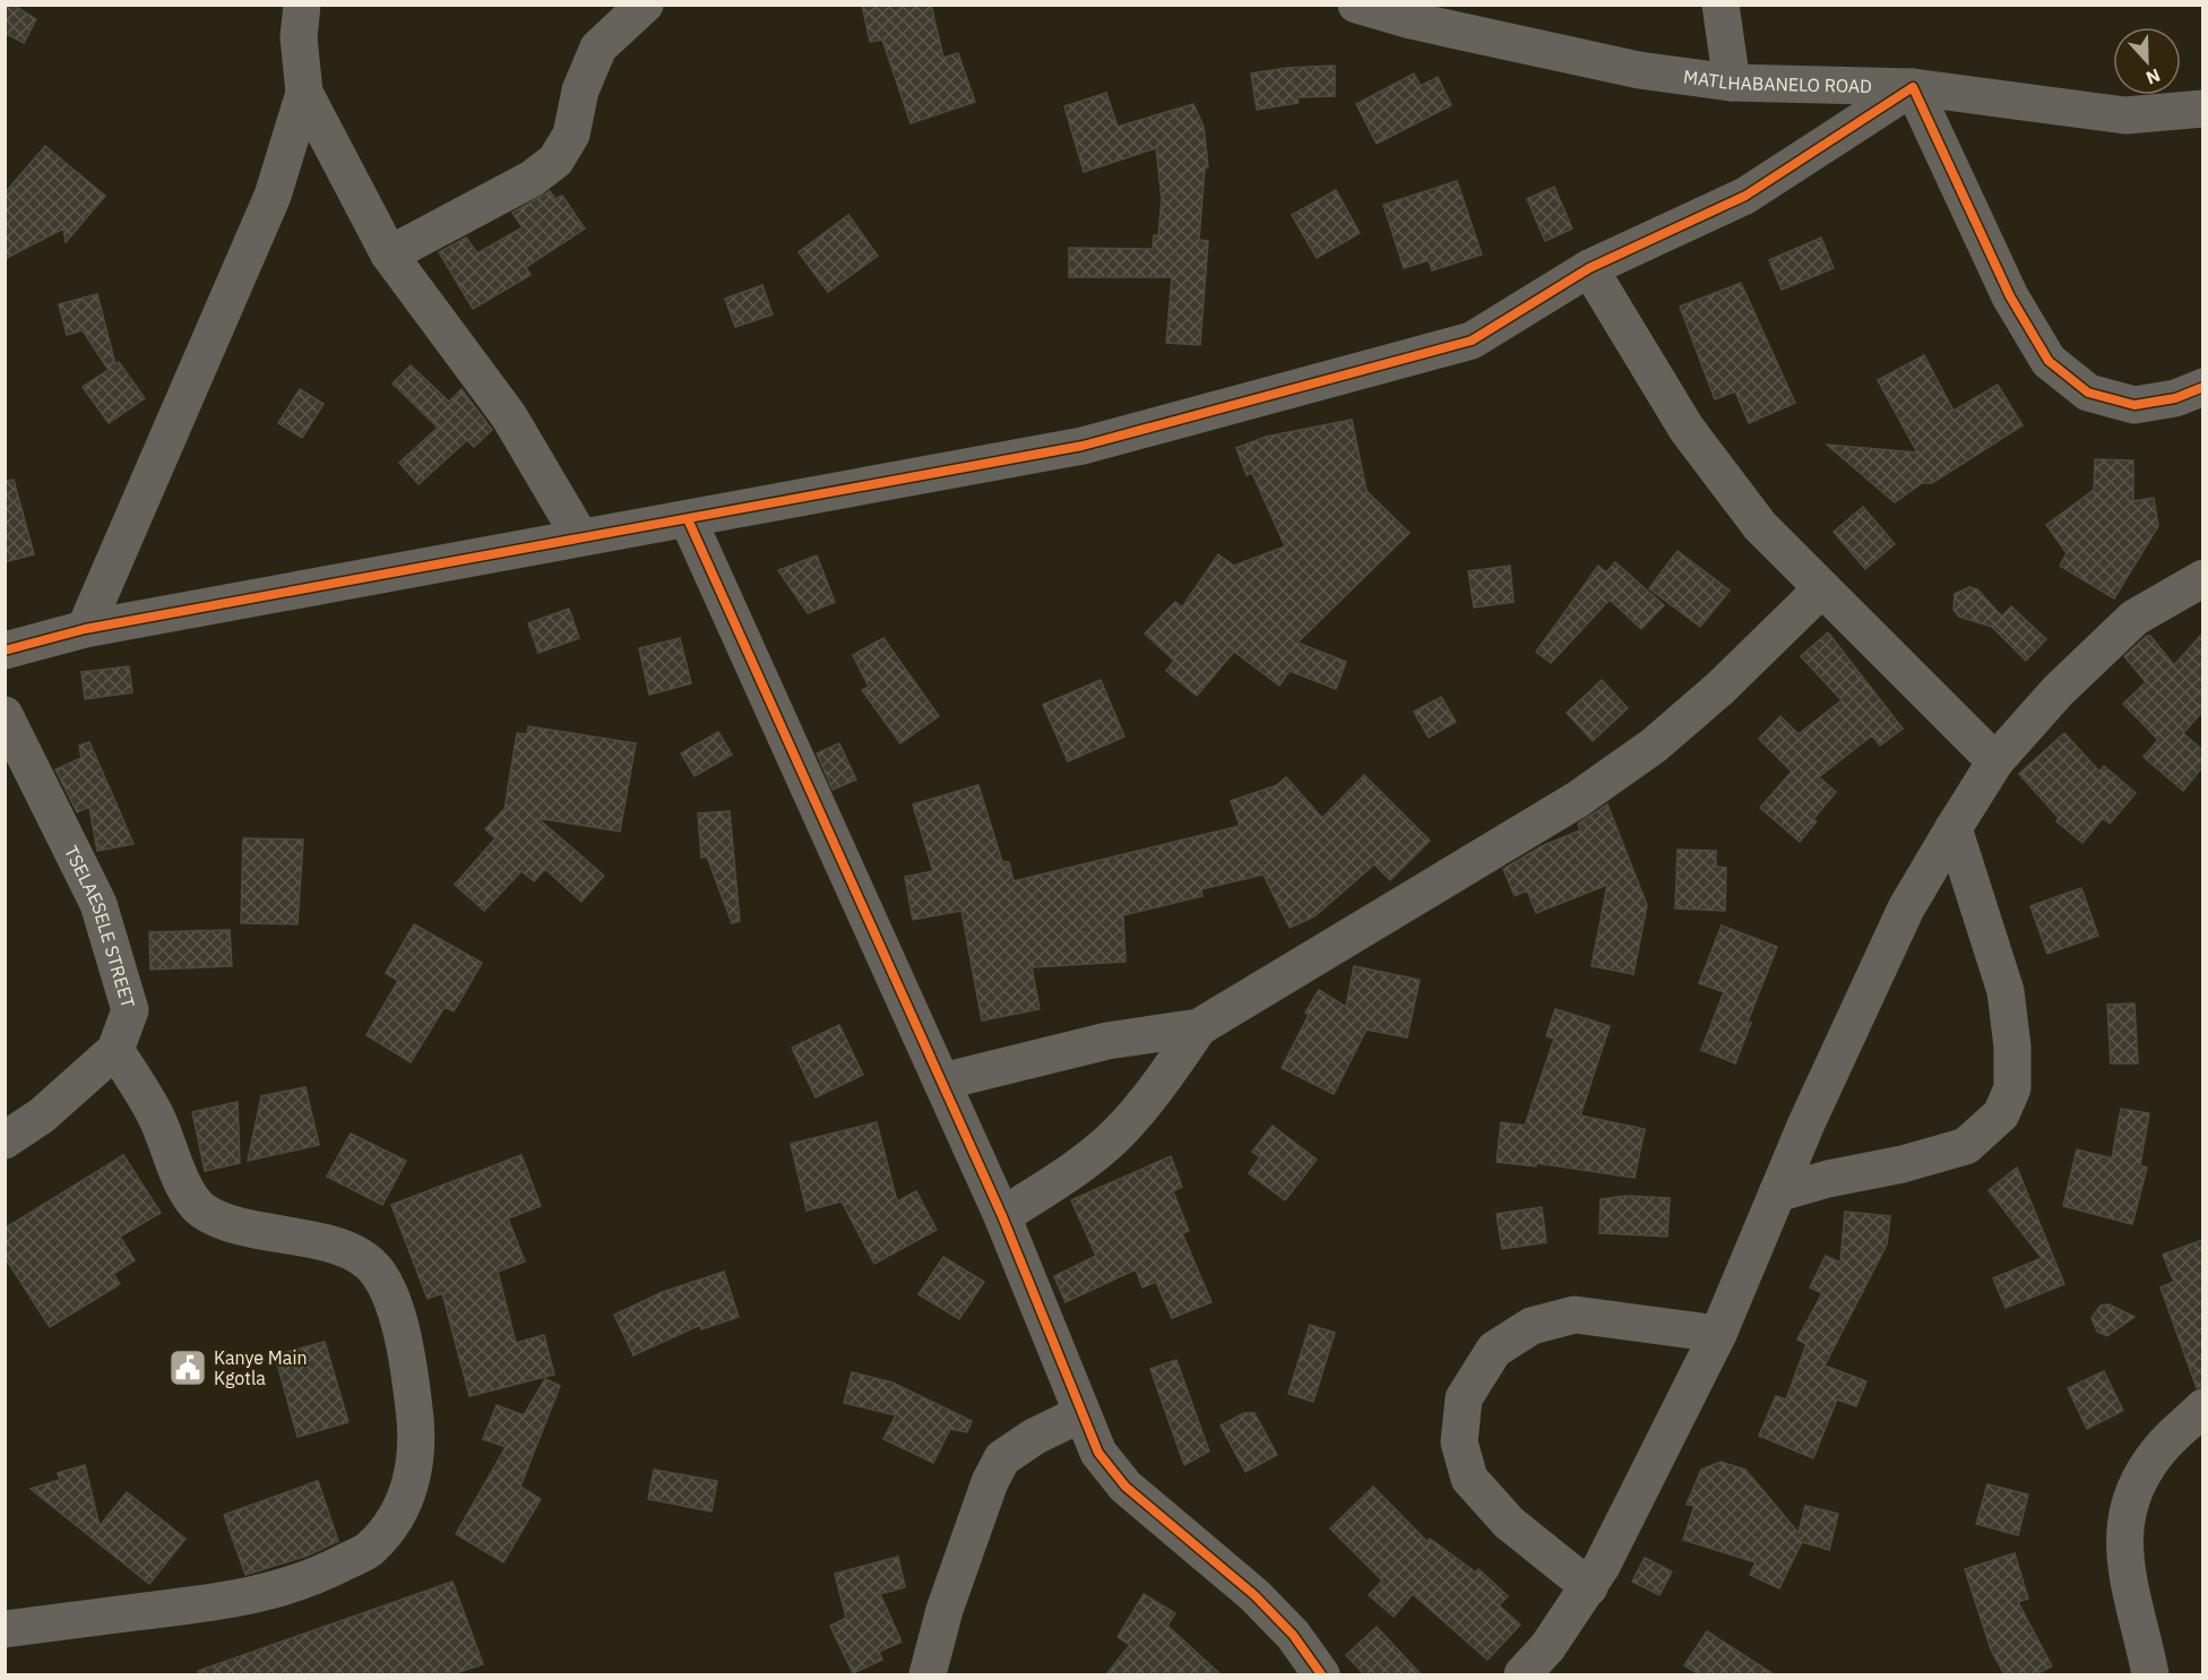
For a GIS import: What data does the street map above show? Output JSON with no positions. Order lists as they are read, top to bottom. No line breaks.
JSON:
{"streets":{"street":["MATLHABANELO ROAD","TSELAESELE STREET"]},"places":{"public building":["Kanye Main Kgotla"]},"north":"bottom"}
